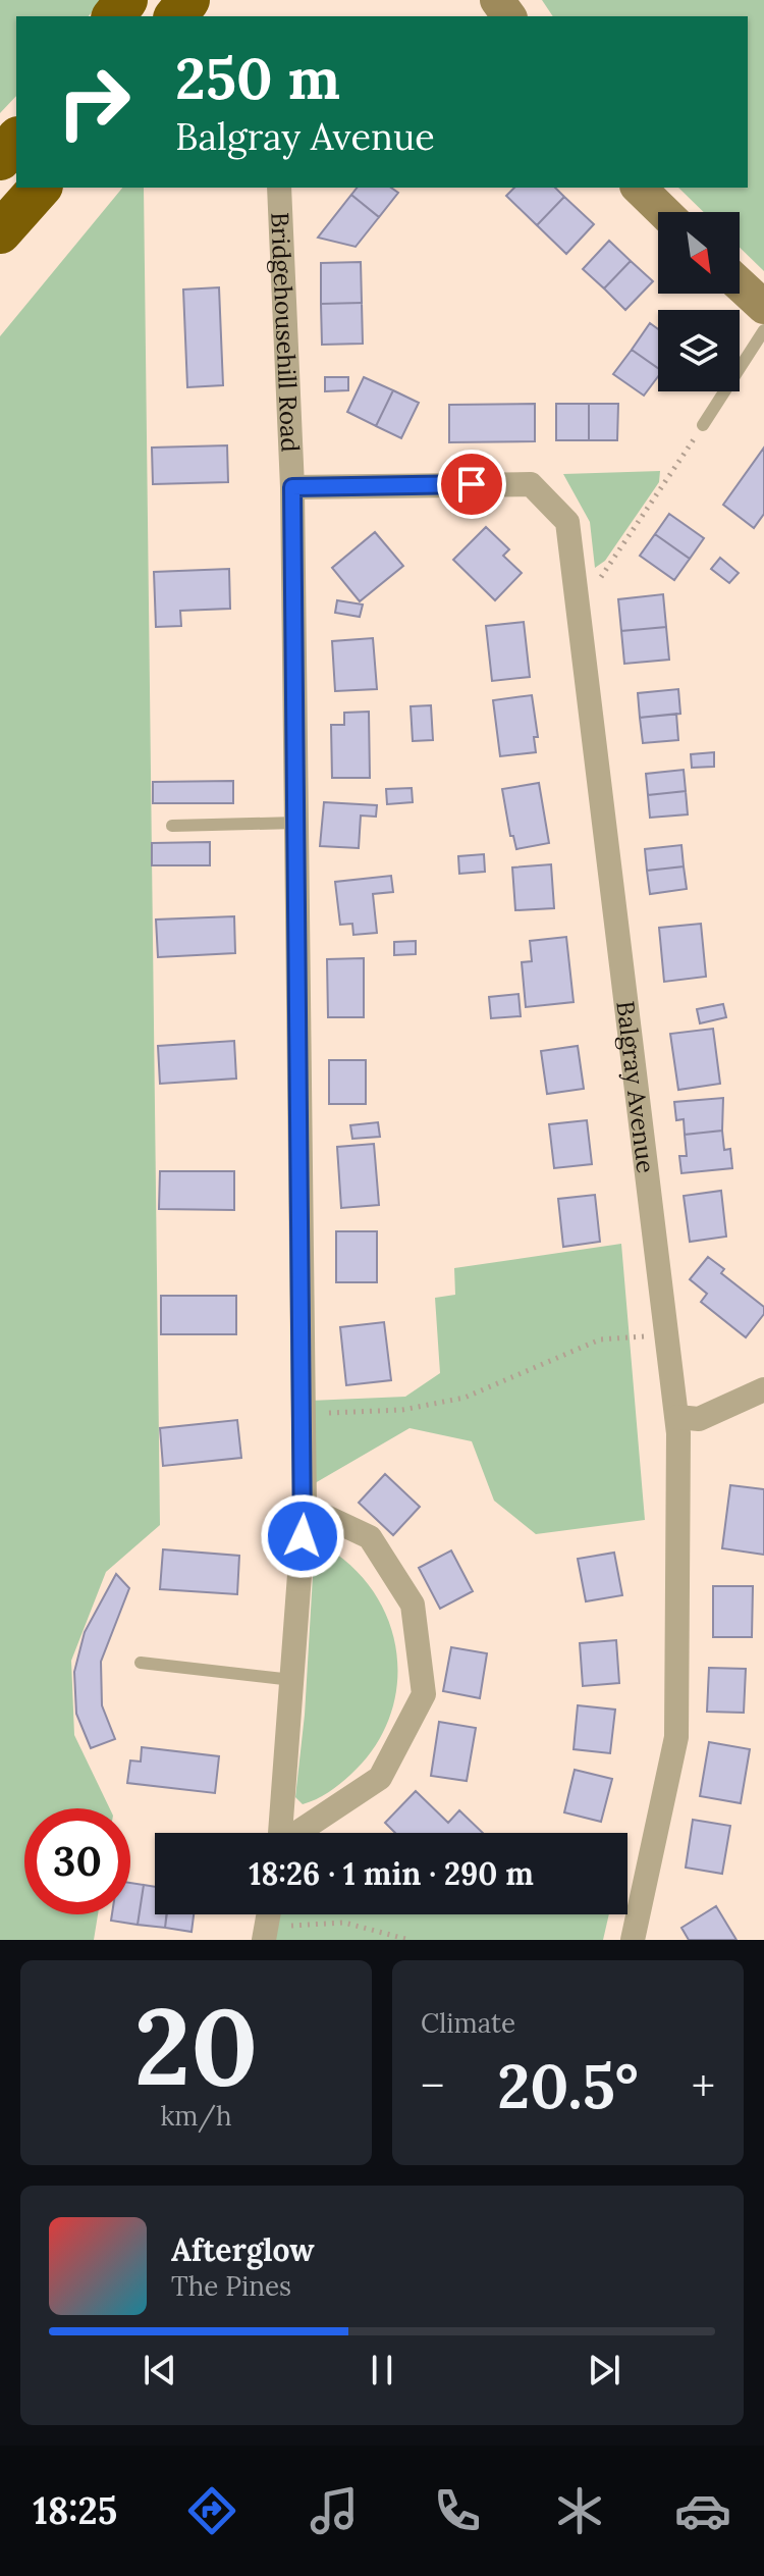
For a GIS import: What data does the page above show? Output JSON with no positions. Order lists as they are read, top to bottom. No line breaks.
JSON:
{"streets":{"street":["Bridgehousehill Road","Balgray Avenue"]},"crossings":[["Bridgehousehill Road","Balgray Avenue"]],"north":"bottom right","page":{"turn":["250 m","Balgray Avenue"],"limit":"30","trip":"18:26 · 1 min · 290 m","tile":[["20","km/h"],"Climate"],"heat":["−","20.5°","+"],"song":["Afterglow","The Pines"],"tabs":"18:25"}}
